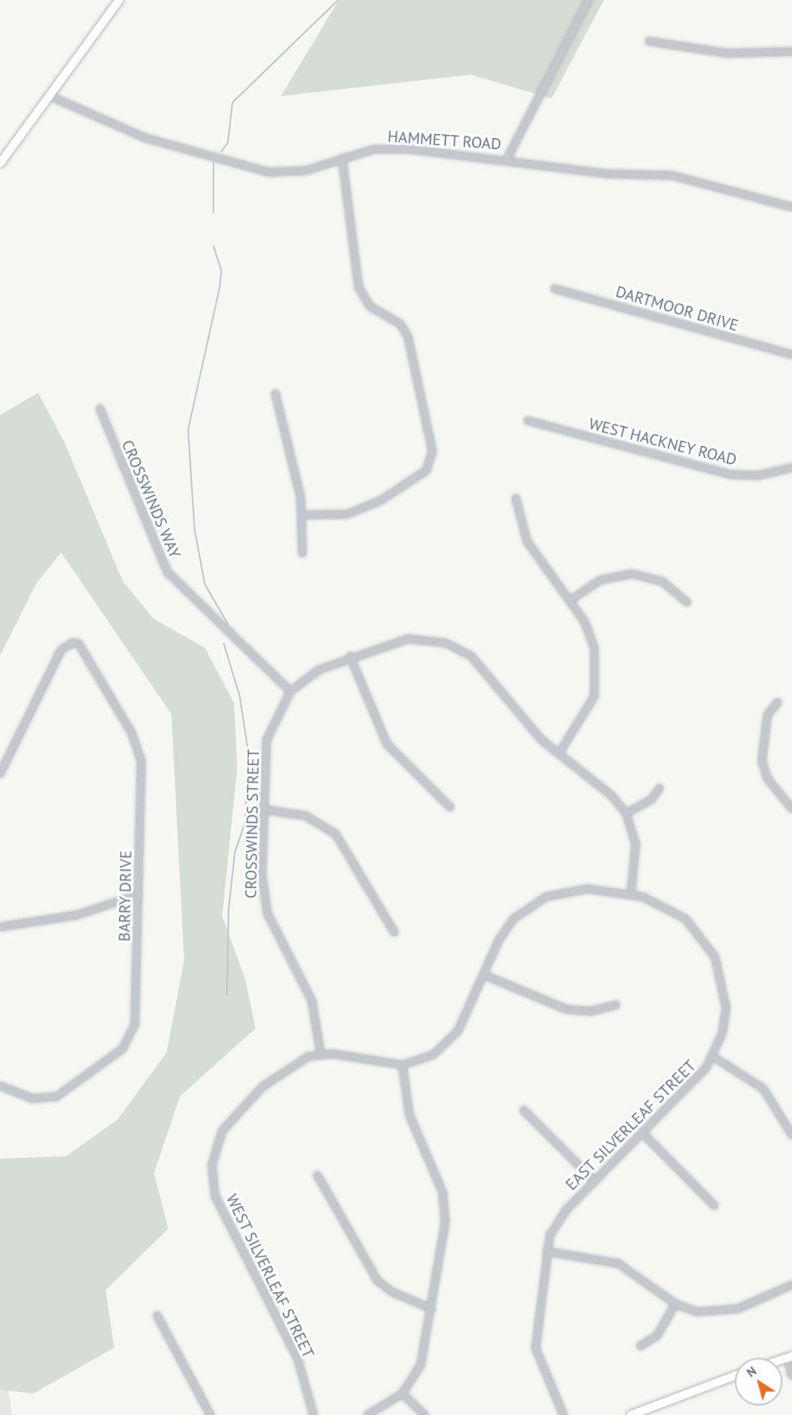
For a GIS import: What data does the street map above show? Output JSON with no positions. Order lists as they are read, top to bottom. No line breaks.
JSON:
{"streets":{"street":["HAMMETT ROAD","DARTMOOR DRIVE","WEST HACKNEY ROAD","CROSSWINDS WAY","CROSSWINDS STREET","BARRY DRIVE","EAST SILVERLEAF STREET","WEST SILVERLEAF STREET"]},"crossings":[["CROSSWINDS WAY","CROSSWINDS STREET"],["CROSSWINDS STREET","EAST SILVERLEAF STREET"],["CROSSWINDS STREET","WEST SILVERLEAF STREET"],["EAST SILVERLEAF STREET","WEST SILVERLEAF STREET"]],"north":"top left"}
